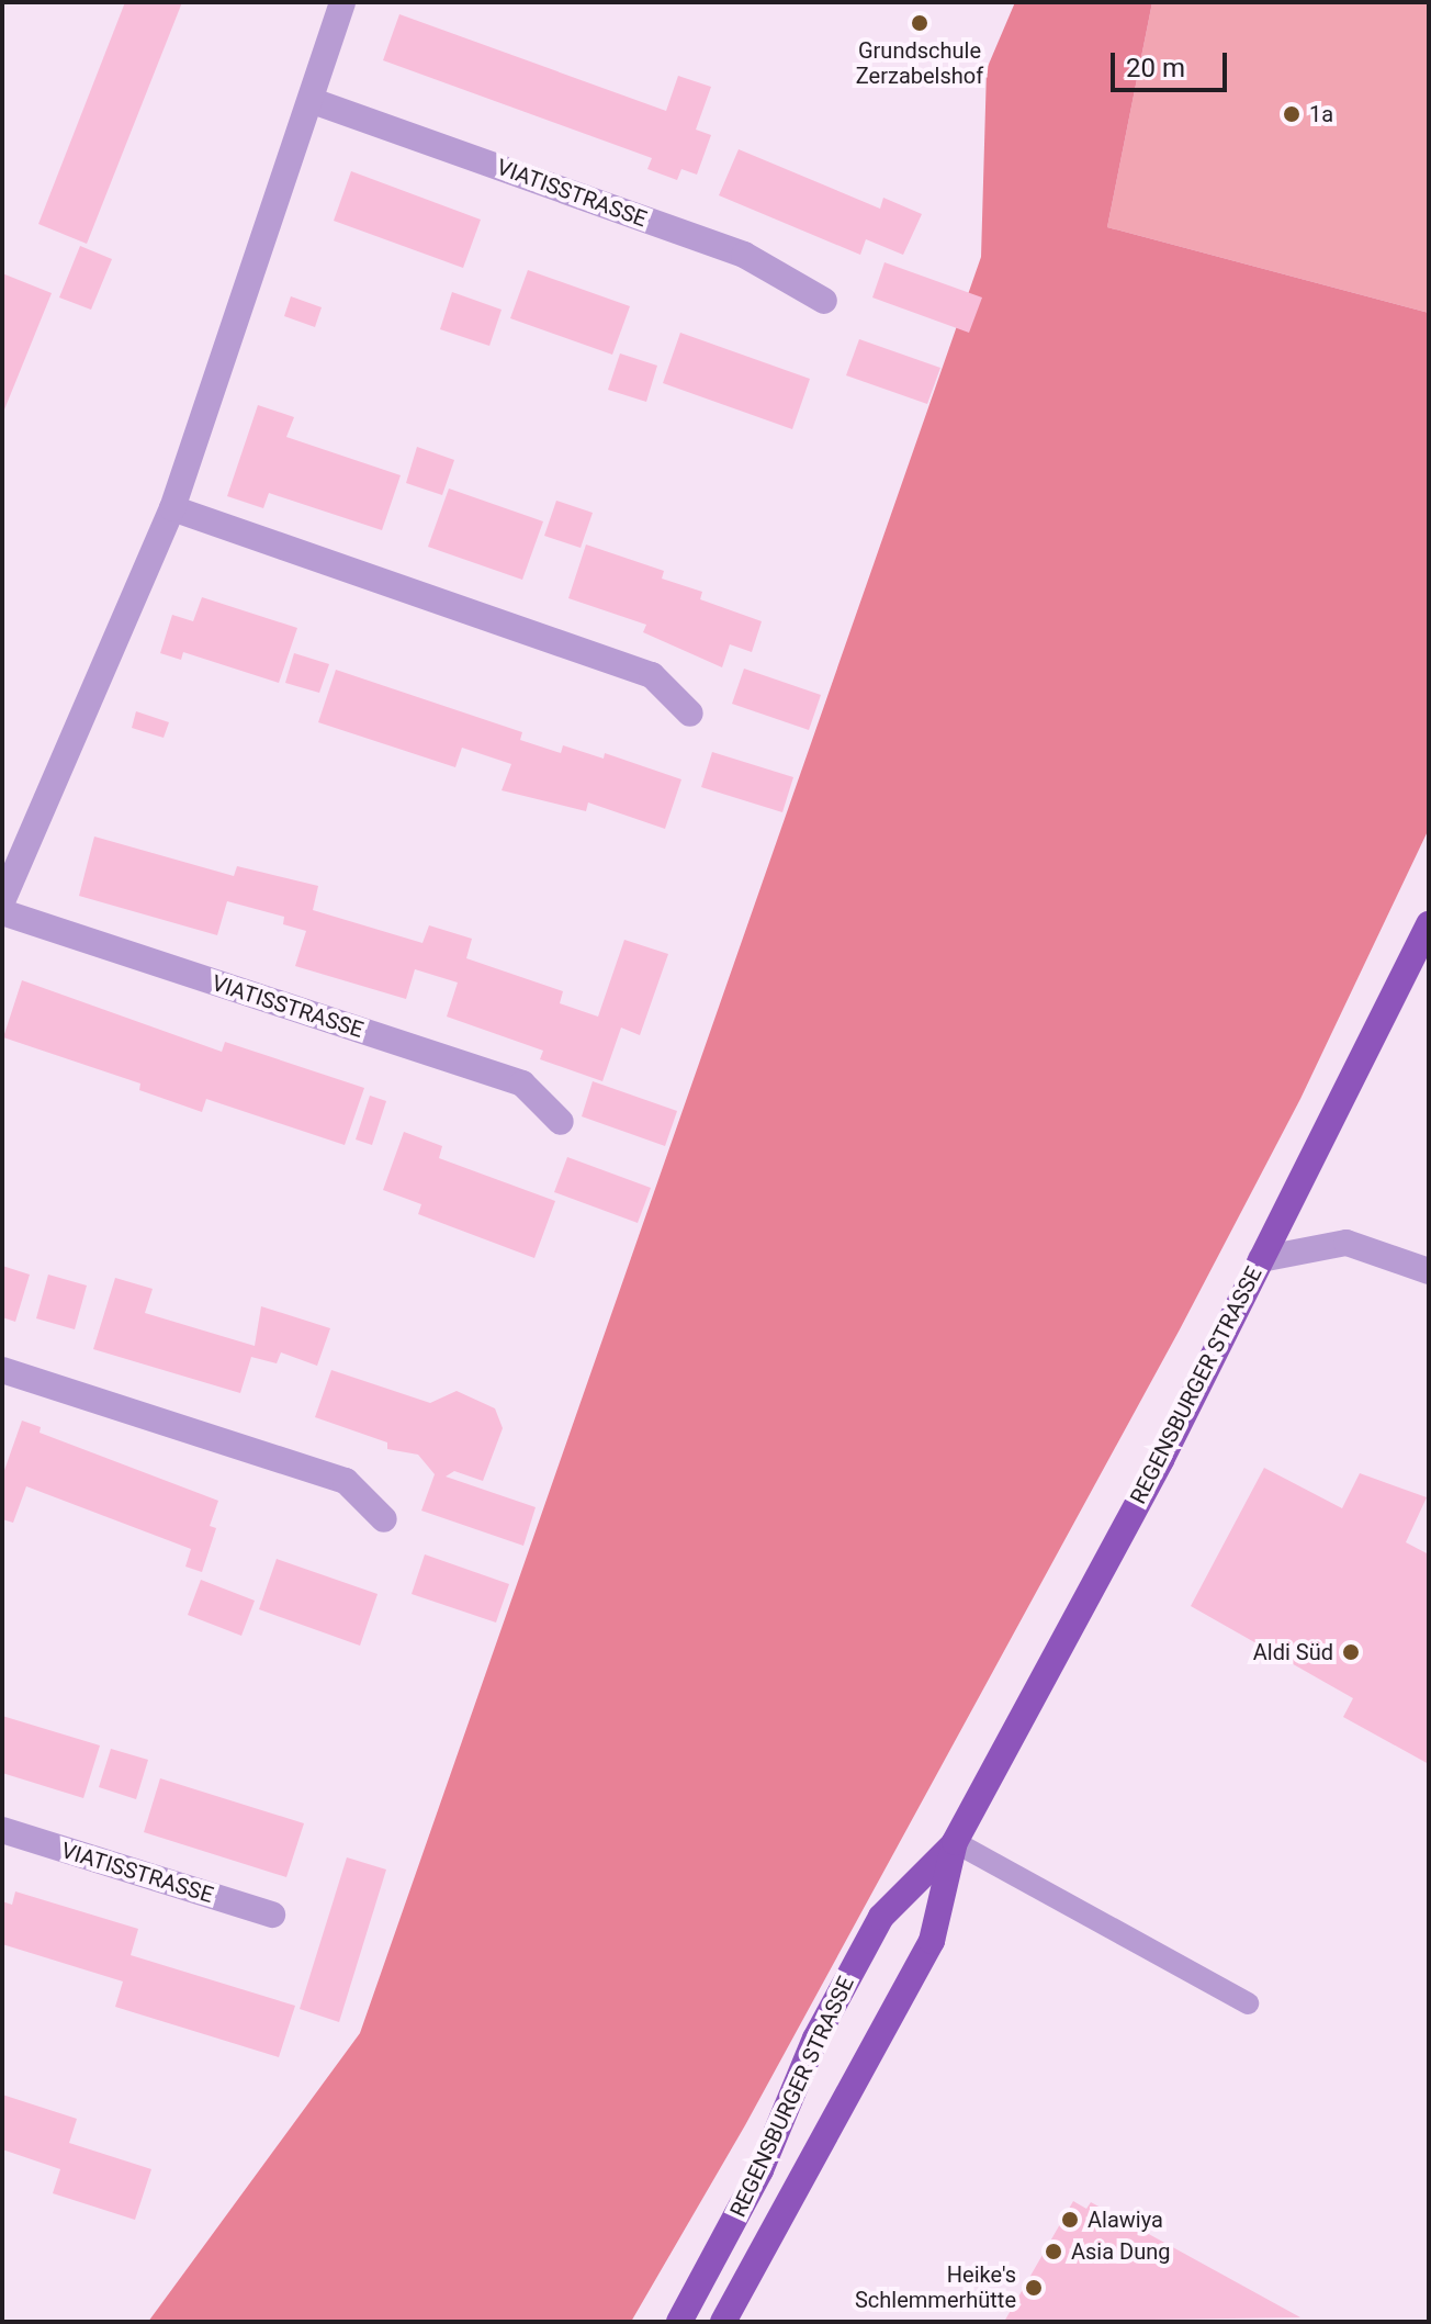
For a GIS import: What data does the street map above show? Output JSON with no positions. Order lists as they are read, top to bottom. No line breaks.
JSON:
{"streets":{"main road":["REGENSBURGER STRASSE"],"street":["VIATISSTRASSE"]},"places":["Grundschule Zerzabelshof","1a","Aldi Süd","Alawiya","Asia Dung","Heike's Schlemmerhütte"],"scale_bar":"20 m"}
